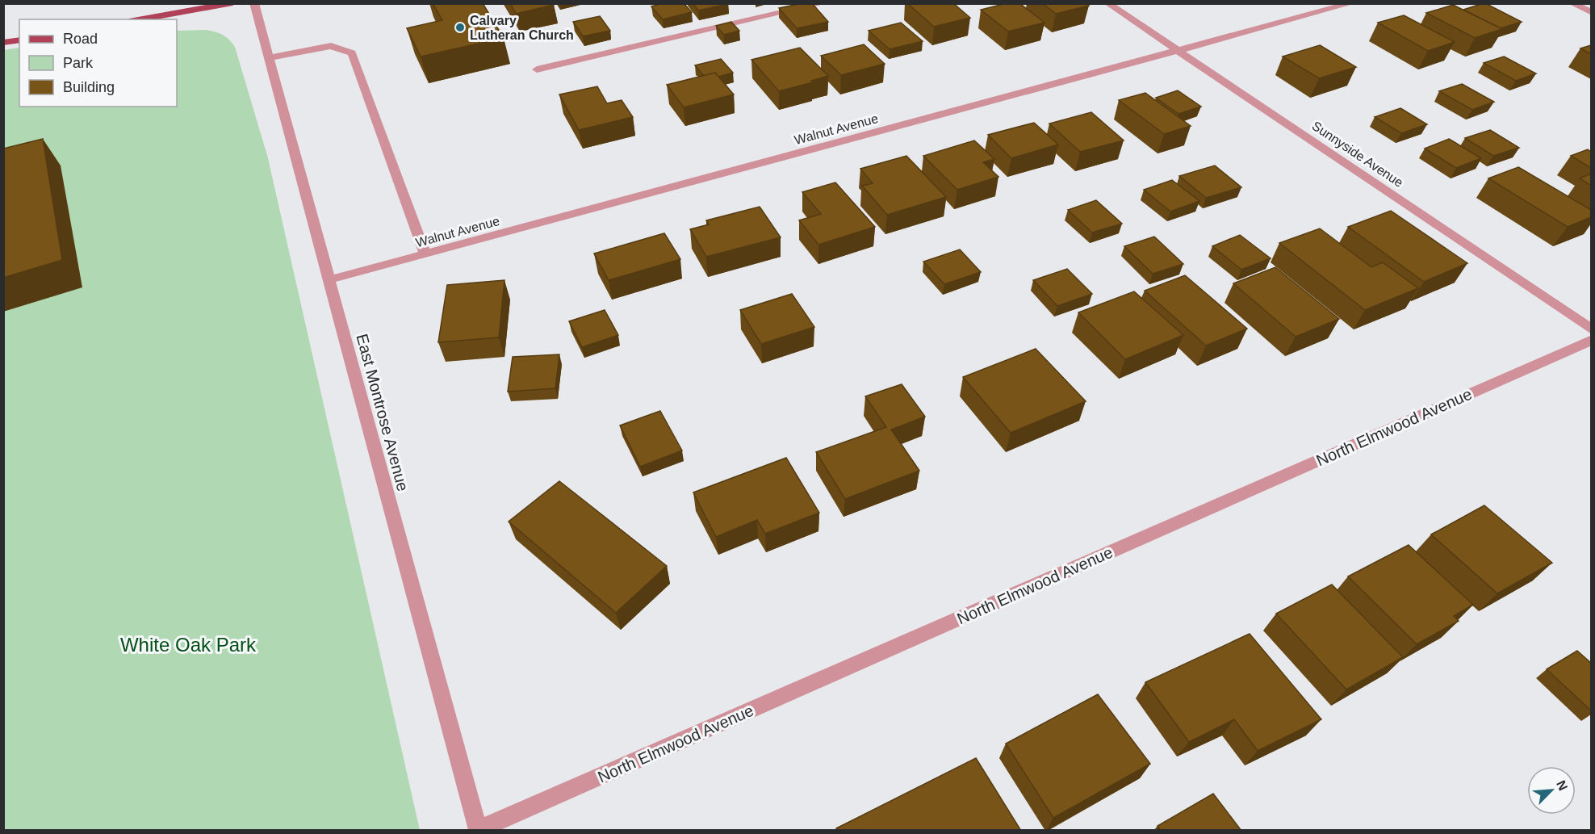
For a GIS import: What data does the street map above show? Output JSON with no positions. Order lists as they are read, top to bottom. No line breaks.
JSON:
{"streets":{"street":["Walnut Avenue","Sunnyside Avenue","East Montrose Avenue","North Elmwood Avenue"]},"crossings":[["Walnut Avenue","Sunnyside Avenue"],["Walnut Avenue","East Montrose Avenue"],["East Montrose Avenue","North Elmwood Avenue"]],"parks":["White Oak Park"],"places":["Calvary Lutheran Church"],"legend":["Road","Park","Building"],"north":"top right"}
